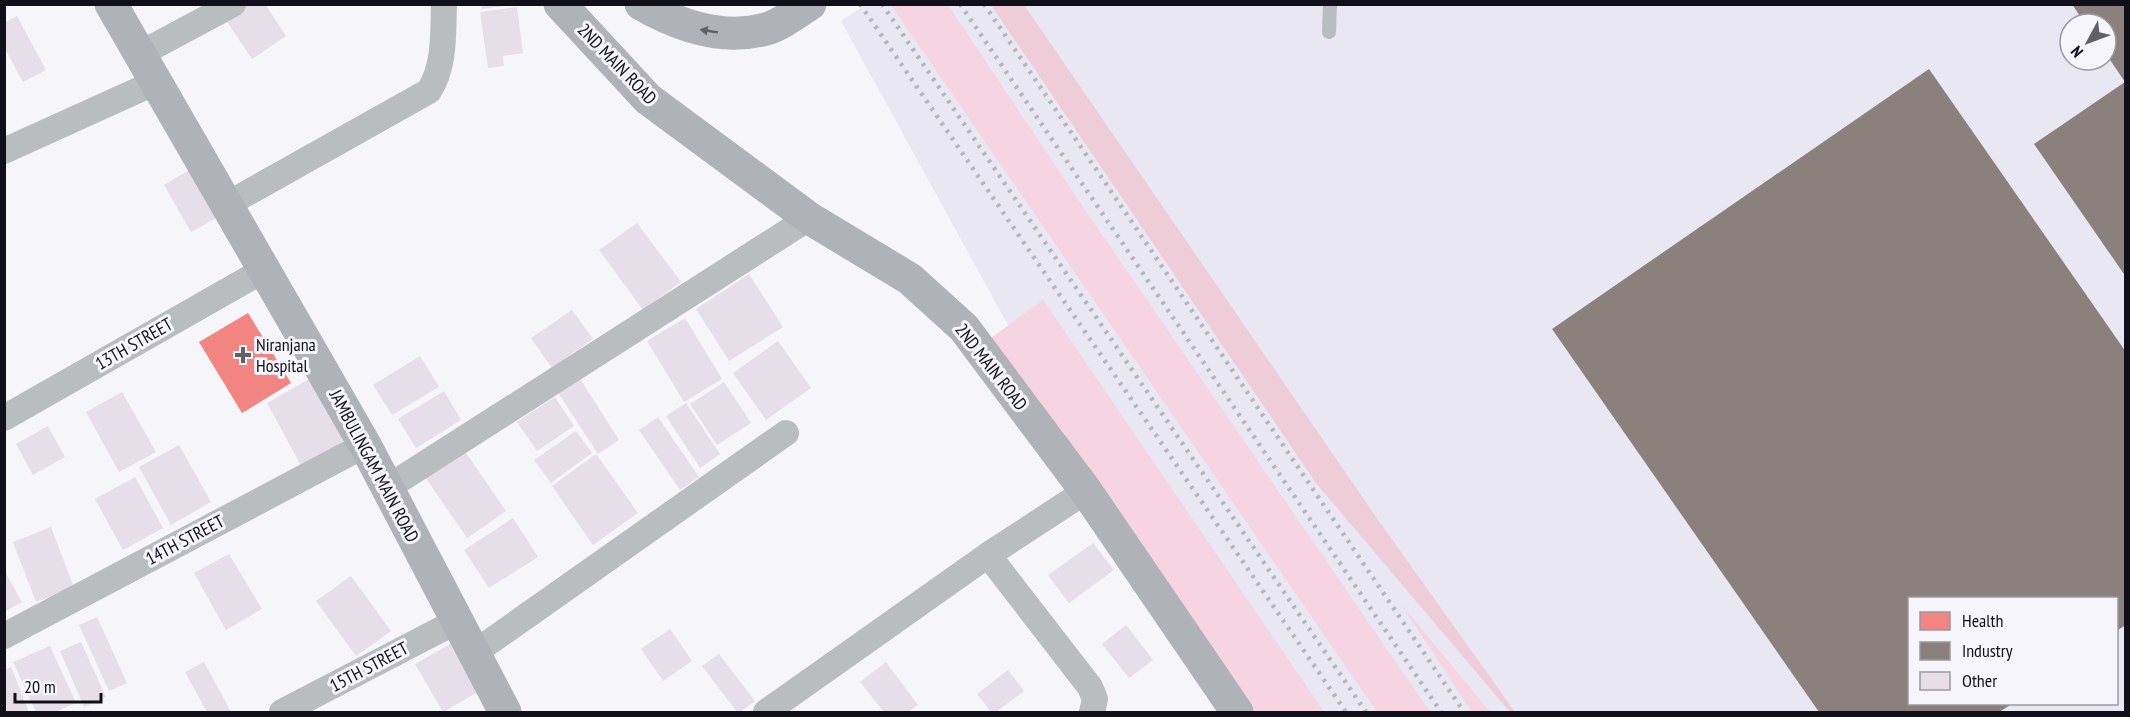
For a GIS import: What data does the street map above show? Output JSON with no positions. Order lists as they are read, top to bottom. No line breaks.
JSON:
{"streets":{"street":["2ND MAIN ROAD","13TH STREET","JAMBULINGAM MAIN ROAD","14TH STREET","15TH STREET"]},"crossings":[["13TH STREET","JAMBULINGAM MAIN ROAD"],["JAMBULINGAM MAIN ROAD","14TH STREET"],["JAMBULINGAM MAIN ROAD","15TH STREET"]],"places":{"health":["Niranjana Hospital"]},"legend":["Health","Industry","Other"],"scale_bar":"20 m","north":"bottom left"}
